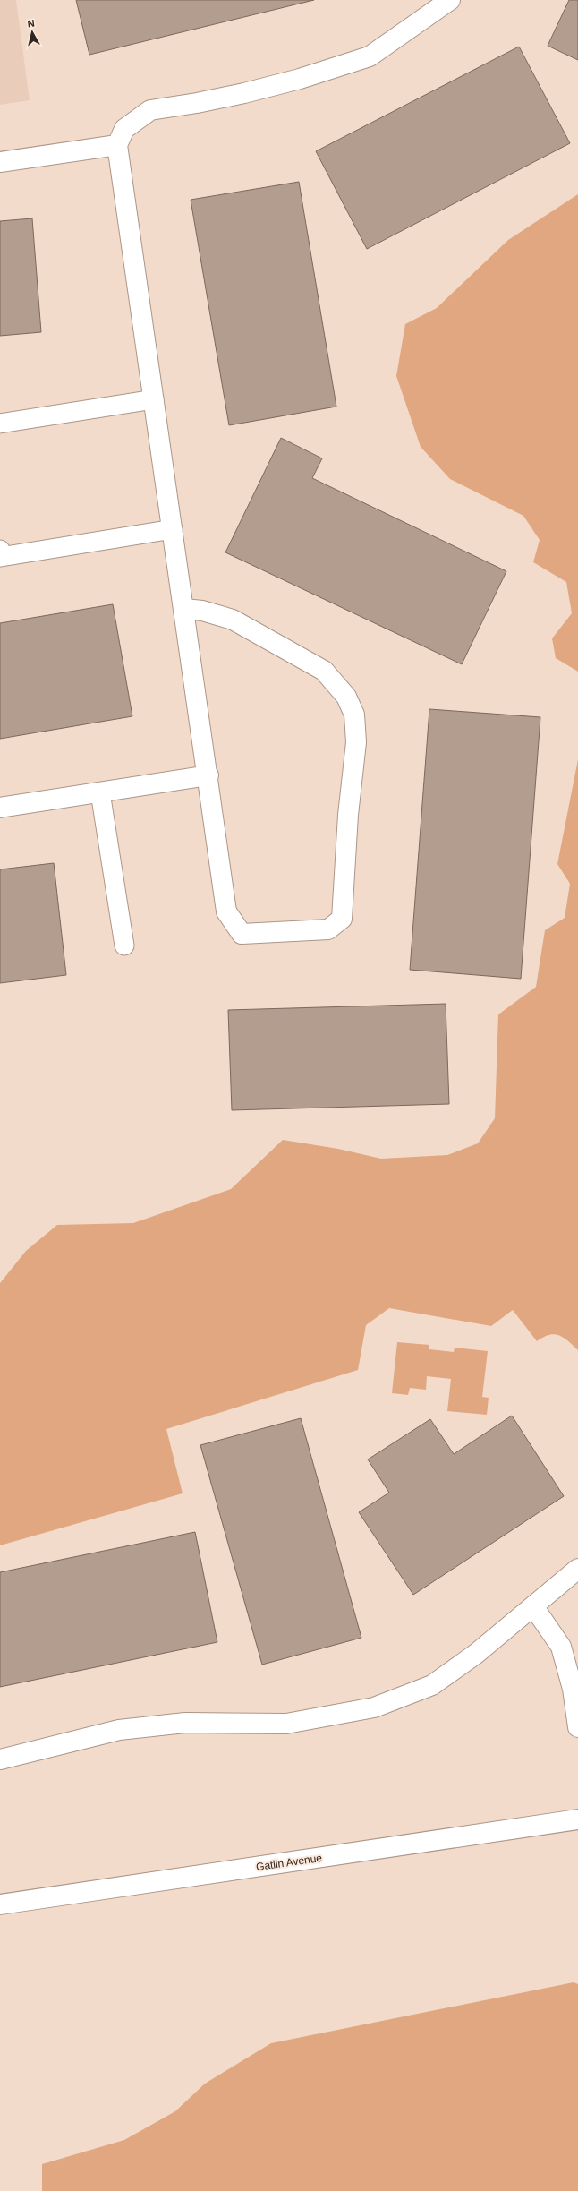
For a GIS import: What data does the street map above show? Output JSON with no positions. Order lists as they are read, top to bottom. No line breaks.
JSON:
{"streets":{"street":["Gatlin Avenue"]},"north":"top"}
